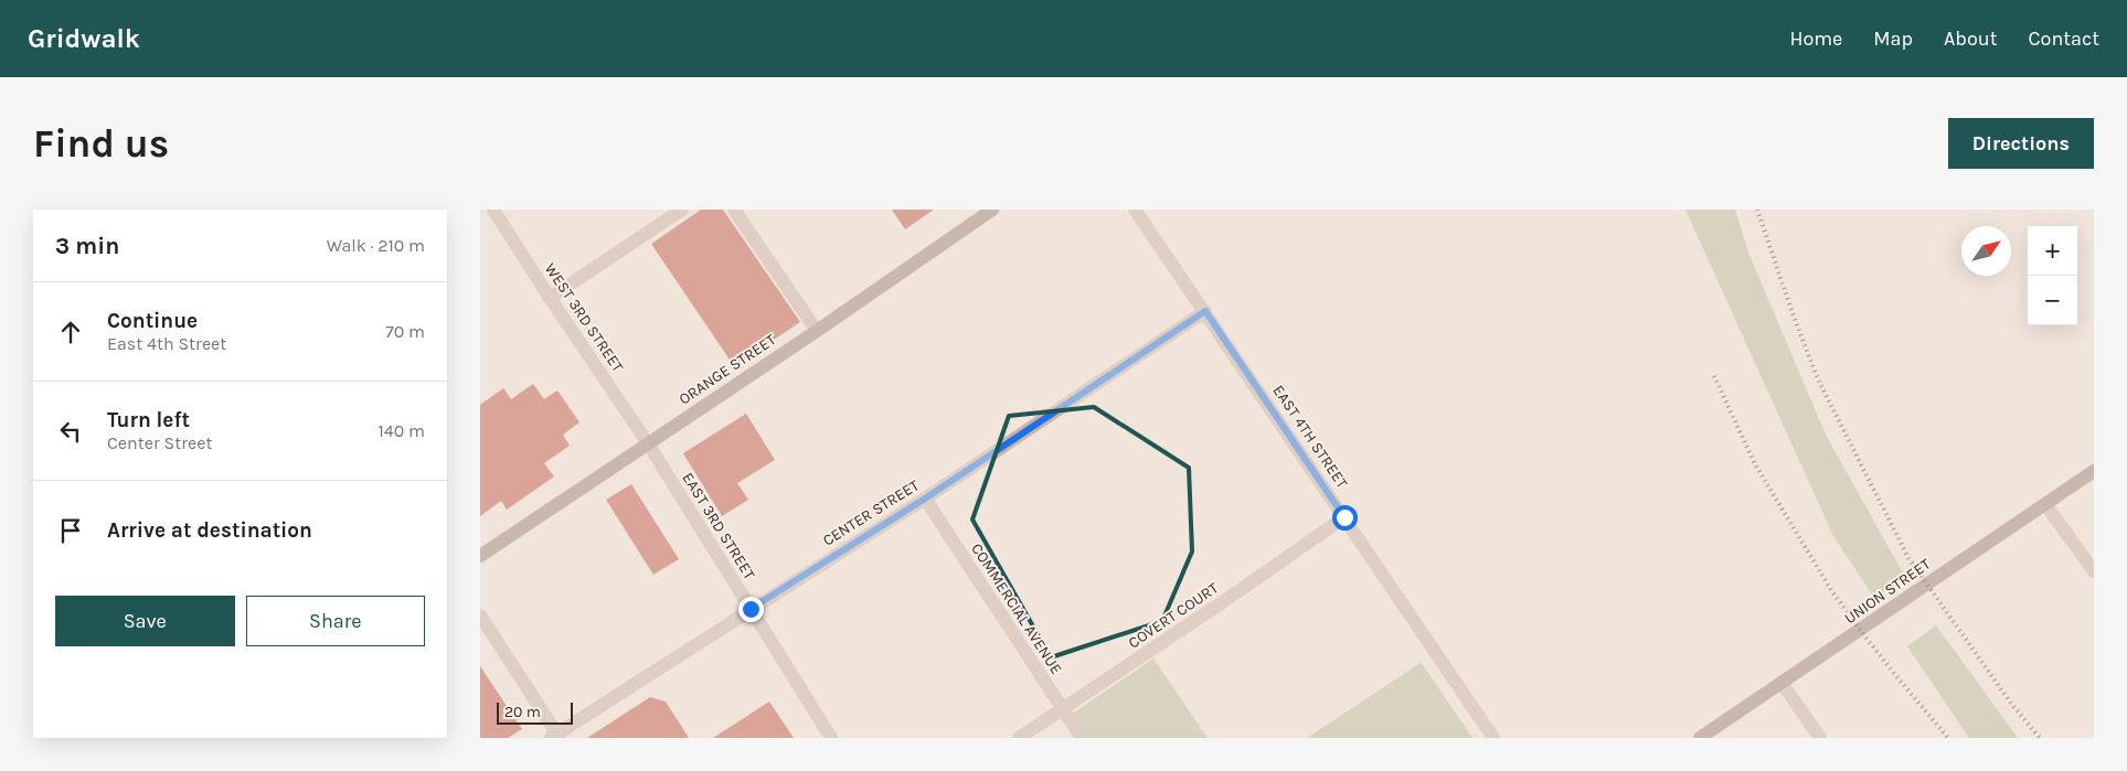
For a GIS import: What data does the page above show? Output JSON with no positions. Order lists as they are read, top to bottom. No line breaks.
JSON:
{"streets":{"street":["WEST 3RD STREET","ORANGE STREET","EAST 4TH STREET","CENTER STREET","EAST 3RD STREET","UNION STREET","COMMERCIAL AVENUE","COVERT COURT"]},"crossings":[["WEST 3RD STREET","ORANGE STREET"],["WEST 3RD STREET","EAST 3RD STREET"],["ORANGE STREET","EAST 3RD STREET"],["EAST 4TH STREET","CENTER STREET"],["EAST 4TH STREET","COVERT COURT"],["CENTER STREET","EAST 3RD STREET"],["CENTER STREET","COMMERCIAL AVENUE"],["COMMERCIAL AVENUE","COVERT COURT"]],"scale_bar":"20 m","north":"top right","page":{"header":"Gridwalk","nav":["Home","Map","About","Contact"],"buttons":["Directions",["Save","Share"]],"title":"Find us","heading":["3 min","Walk · 210 m"],"map_buttons":["+","−"],"list":[["Continue","East 4th Street","70 m"],["Turn left","Center Street","140 m"],"Arrive at destination"],"scale":"20 m"}}
